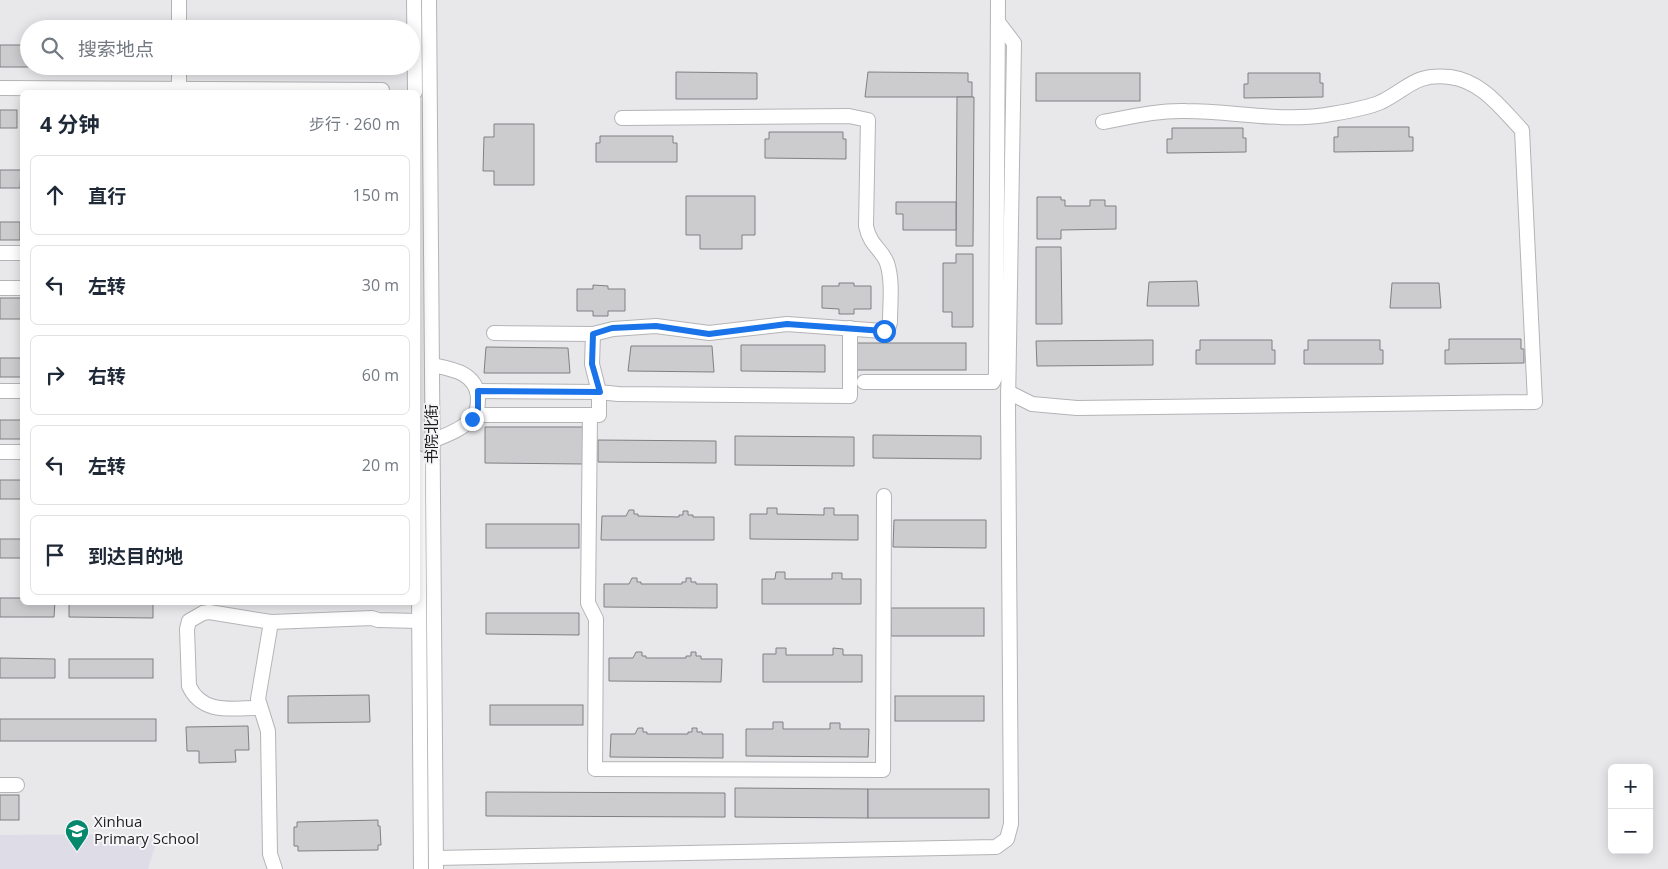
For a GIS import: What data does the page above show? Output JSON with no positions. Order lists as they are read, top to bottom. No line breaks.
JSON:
{"streets":{"street":["书院北街"]},"places":{"school or university":["Xinhua Primary School"]},"page":{"search":"搜索地点","heading":["4 分钟","步行 · 260 m"],"list":[["直行","150 m"],["左转","30 m"],["右转","60 m"],["左转","20 m"],"到达目的地"],"map_buttons":["+","−"]}}
